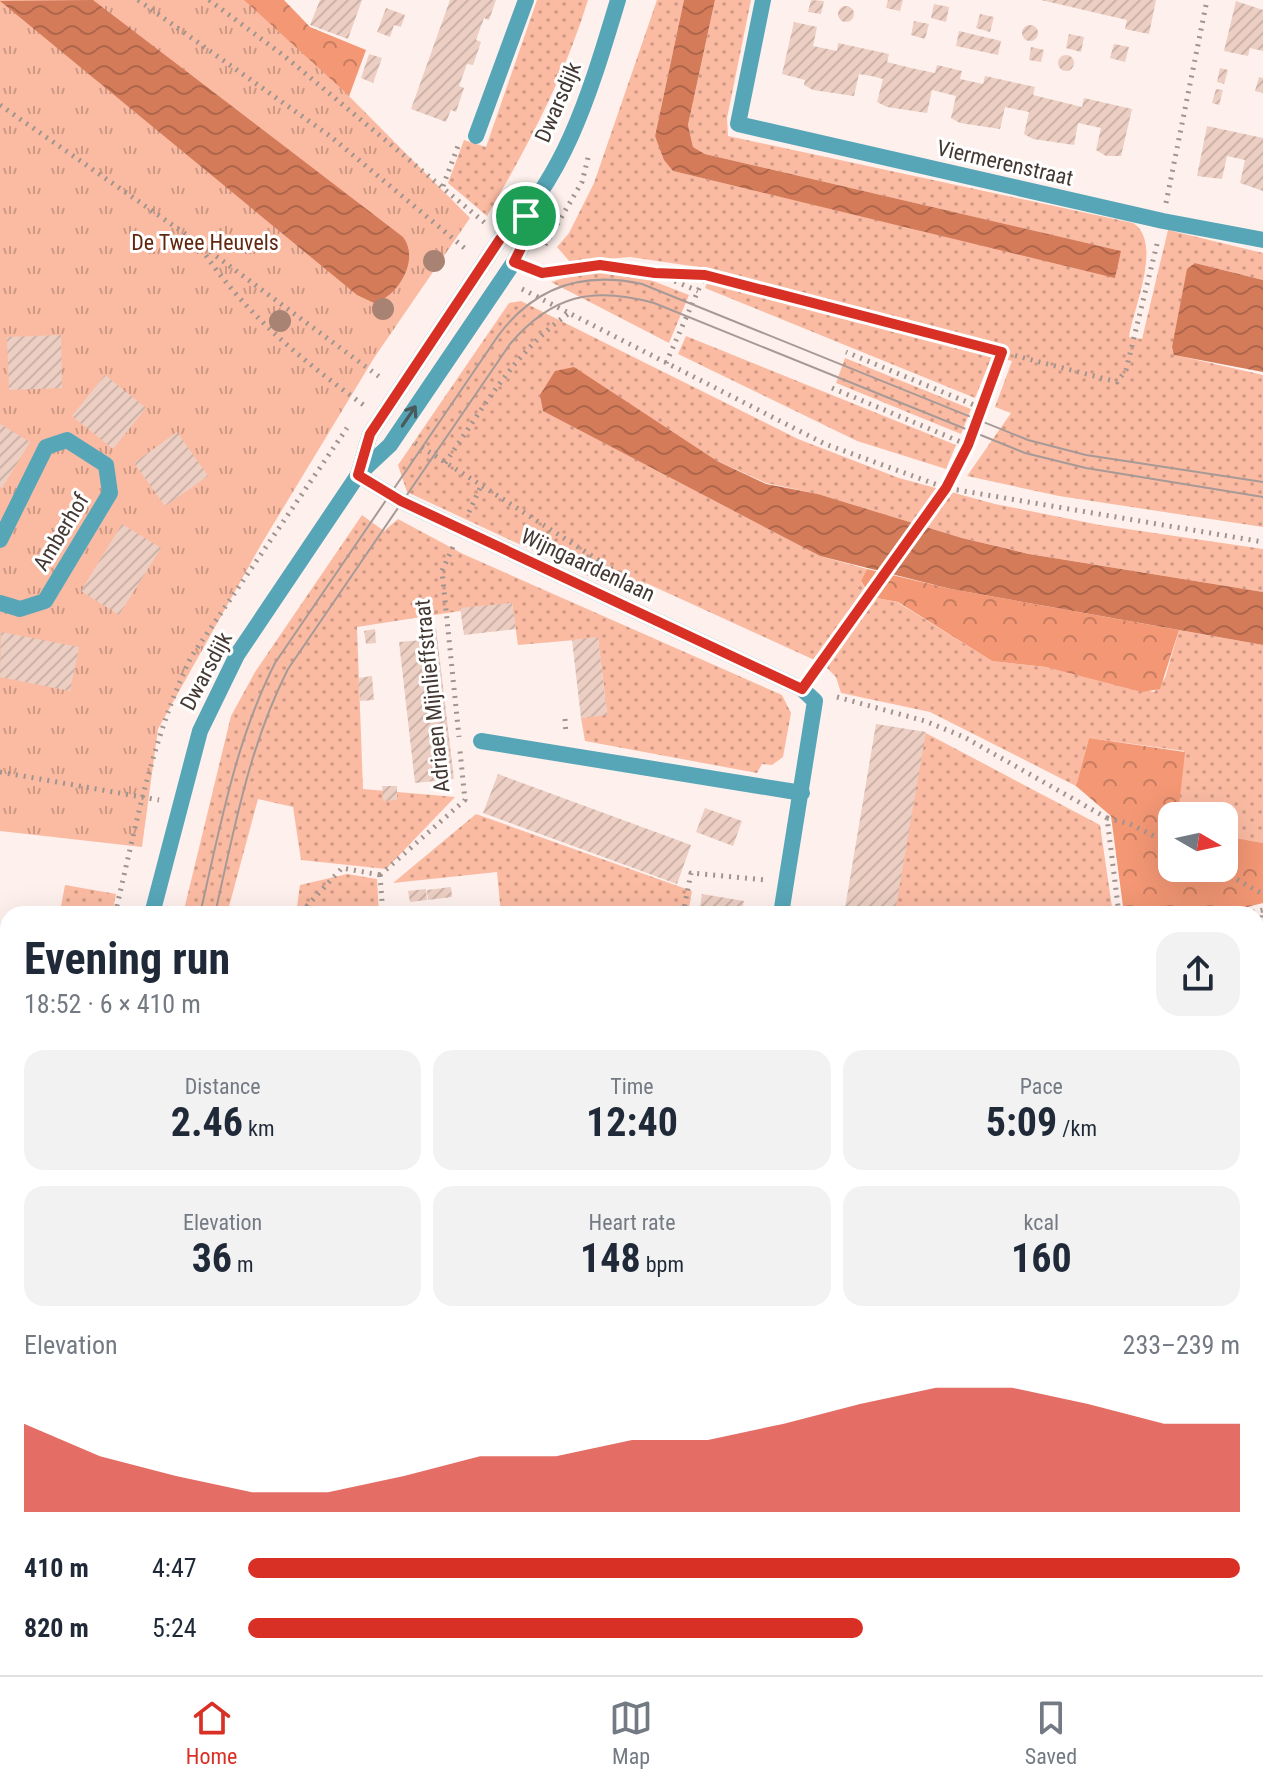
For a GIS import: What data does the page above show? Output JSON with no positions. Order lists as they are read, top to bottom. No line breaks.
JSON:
{"streets":{"street":["Dwarsdijk","Viermerenstraat","Amberhof","Wijngaardenlaan","Adriaen Mijnlieffstraat"]},"crossings":[["Dwarsdijk","Wijngaardenlaan"]],"parks":["De Twee Heuvels"],"north":"right","page":{"heading":["Evening run","18:52 · 6 × 410 m"],"stats":[["Distance","2.46 km"],["Time","12:40"],["Pace","5:09 /km"],["Elevation","36 m"],["Heart rate","148 bpm"],["kcal","160"]],"chart":["Elevation","233–239 m"],"list":[{"name":"410 m","note":"4:47"},{"name":"820 m","note":"5:24"}],"tabs":["Home","Map","Saved"]}}
